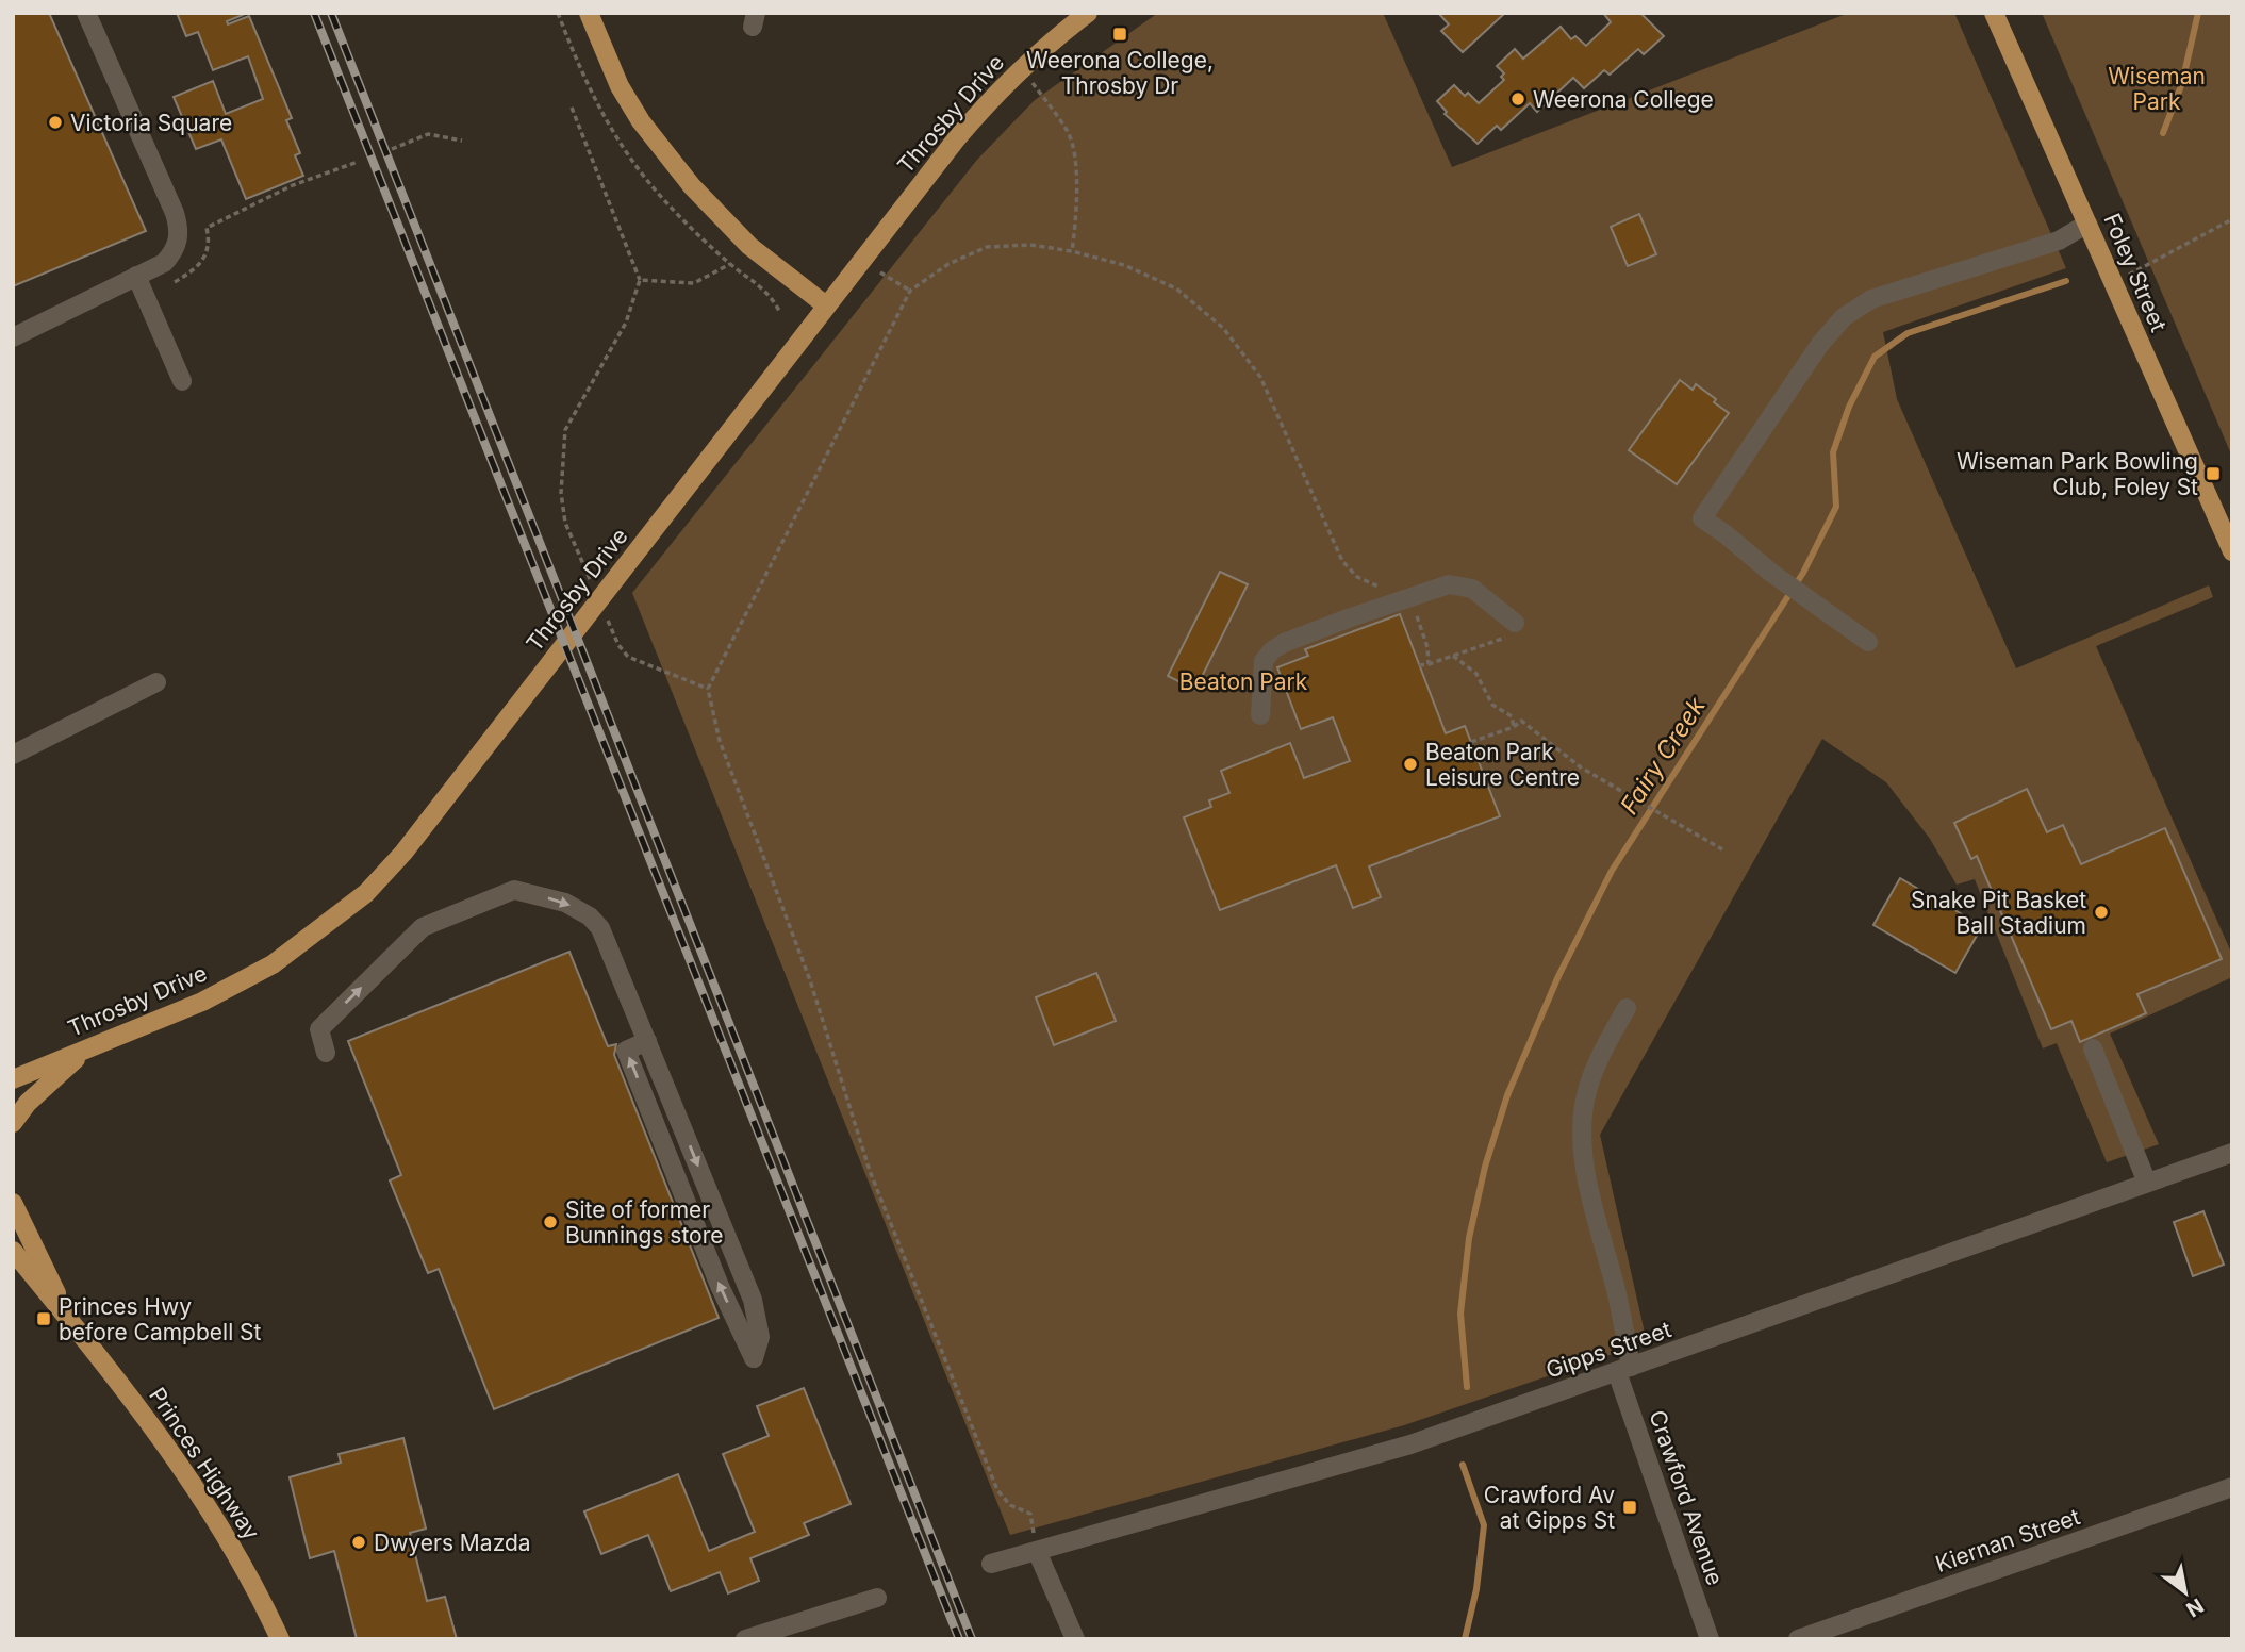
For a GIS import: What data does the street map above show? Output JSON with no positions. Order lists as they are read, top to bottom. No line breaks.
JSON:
{"streets":{"main road":["Throsby Drive","Foley Street","Princes Highway"],"street":["Gipps Street","Crawford Avenue","Kiernan Street"]},"crossings":[["Gipps Street","Crawford Avenue"]],"water":["Fairy Creek"],"parks":["Wiseman Park","Beaton Park"],"places":{"transit":["Weerona College, Throsby Dr","Wiseman Park Bowling Club, Foley St","Princes Hwy before Campbell St","Crawford Av at Gipps St"],"other":["Weerona College","Victoria Square","Beaton Park Leisure Centre","Snake Pit Basket Ball Stadium","Site of former Bunnings store","Dwyers Mazda"]},"north":"bottom right"}
